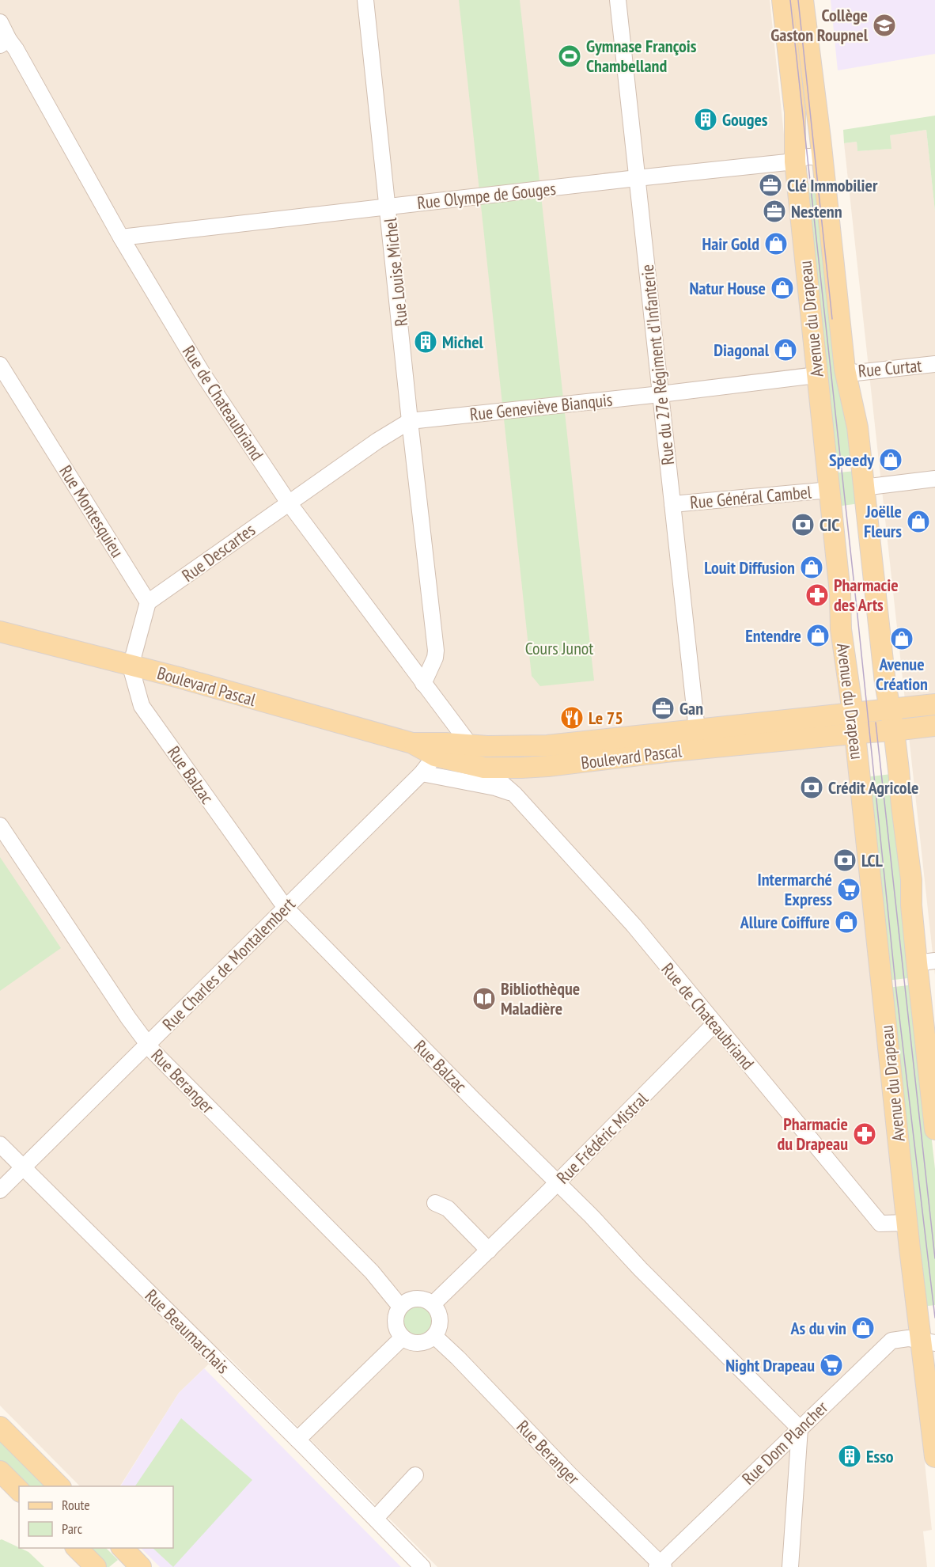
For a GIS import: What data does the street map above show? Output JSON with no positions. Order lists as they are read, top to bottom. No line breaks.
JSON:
{"streets":{"main road":["Avenue du Drapeau","Boulevard Pascal"],"street":["Rue Olympe de Gouges","Rue Louise Michel","Rue du 27e Régiment d'Infanterie","Rue Curtat","Rue de Chateaubriand","Rue Geneviève Bianquis","Rue Général Cambel","Rue Montesquieu","Rue Descartes","Rue Balzac","Rue Charles de Montalembert","Rue Beranger","Rue Frédéric Mistral","Rue Beaumarchais","Rue Dom Plancher"]},"crossings":[["Rue Olympe de Gouges","Rue Louise Michel"],["Rue Olympe de Gouges","Avenue du Drapeau"],["Rue Olympe de Gouges","Rue du 27e Régiment d'Infanterie"],["Rue Olympe de Gouges","Rue de Chateaubriand"],["Rue Louise Michel","Rue de Chateaubriand"],["Rue Louise Michel","Rue Geneviève Bianquis"],["Avenue du Drapeau","Rue Curtat"],["Avenue du Drapeau","Rue de Chateaubriand"],["Avenue du Drapeau","Rue Geneviève Bianquis"],["Avenue du Drapeau","Rue Général Cambel"],["Avenue du Drapeau","Boulevard Pascal"],["Avenue du Drapeau","Rue Dom Plancher"],["Rue du 27e Régiment d'Infanterie","Rue Geneviève Bianquis"],["Rue du 27e Régiment d'Infanterie","Rue Général Cambel"],["Rue du 27e Régiment d'Infanterie","Boulevard Pascal"],["Rue de Chateaubriand","Rue Geneviève Bianquis"],["Rue de Chateaubriand","Rue Descartes"],["Rue de Chateaubriand","Boulevard Pascal"],["Rue de Chateaubriand","Rue Frédéric Mistral"],["Rue Geneviève Bianquis","Rue Descartes"],["Rue Montesquieu","Rue Descartes"],["Boulevard Pascal","Rue Balzac"],["Boulevard Pascal","Rue Charles de Montalembert"],["Rue Balzac","Rue Charles de Montalembert"],["Rue Balzac","Rue Frédéric Mistral"],["Rue Balzac","Rue Dom Plancher"],["Rue Charles de Montalembert","Rue Beranger"],["Rue Charles de Montalembert","Rue Beaumarchais"],["Rue Beranger","Rue Frédéric Mistral"],["Rue Beranger","Rue Dom Plancher"]],"parks":["Cours Junot"],"places":{"school or university":["Collège Gaston Roupnel"],"sports":["Gymnase François Chambelland"],"building":["Gouges","Michel","Esso"],"office":["Clé Immobilier","Nestenn","Gan"],"shop":["Hair Gold","Natur House","Diagonal","Speedy","Joëlle Fleurs","Louit Diffusion","Entendre","Avenue Création","Allure Coiffure","As du vin"],"bank":["CIC","Crédit Agricole","LCL"],"pharmacy":["Pharmacie des Arts","Pharmacie du Drapeau"],"restaurant":["Le 75"],"supermarket":["Intermarché Express","Night Drapeau"],"library":["Bibliothèque Maladière"]},"legend":["Route","Parc"]}
